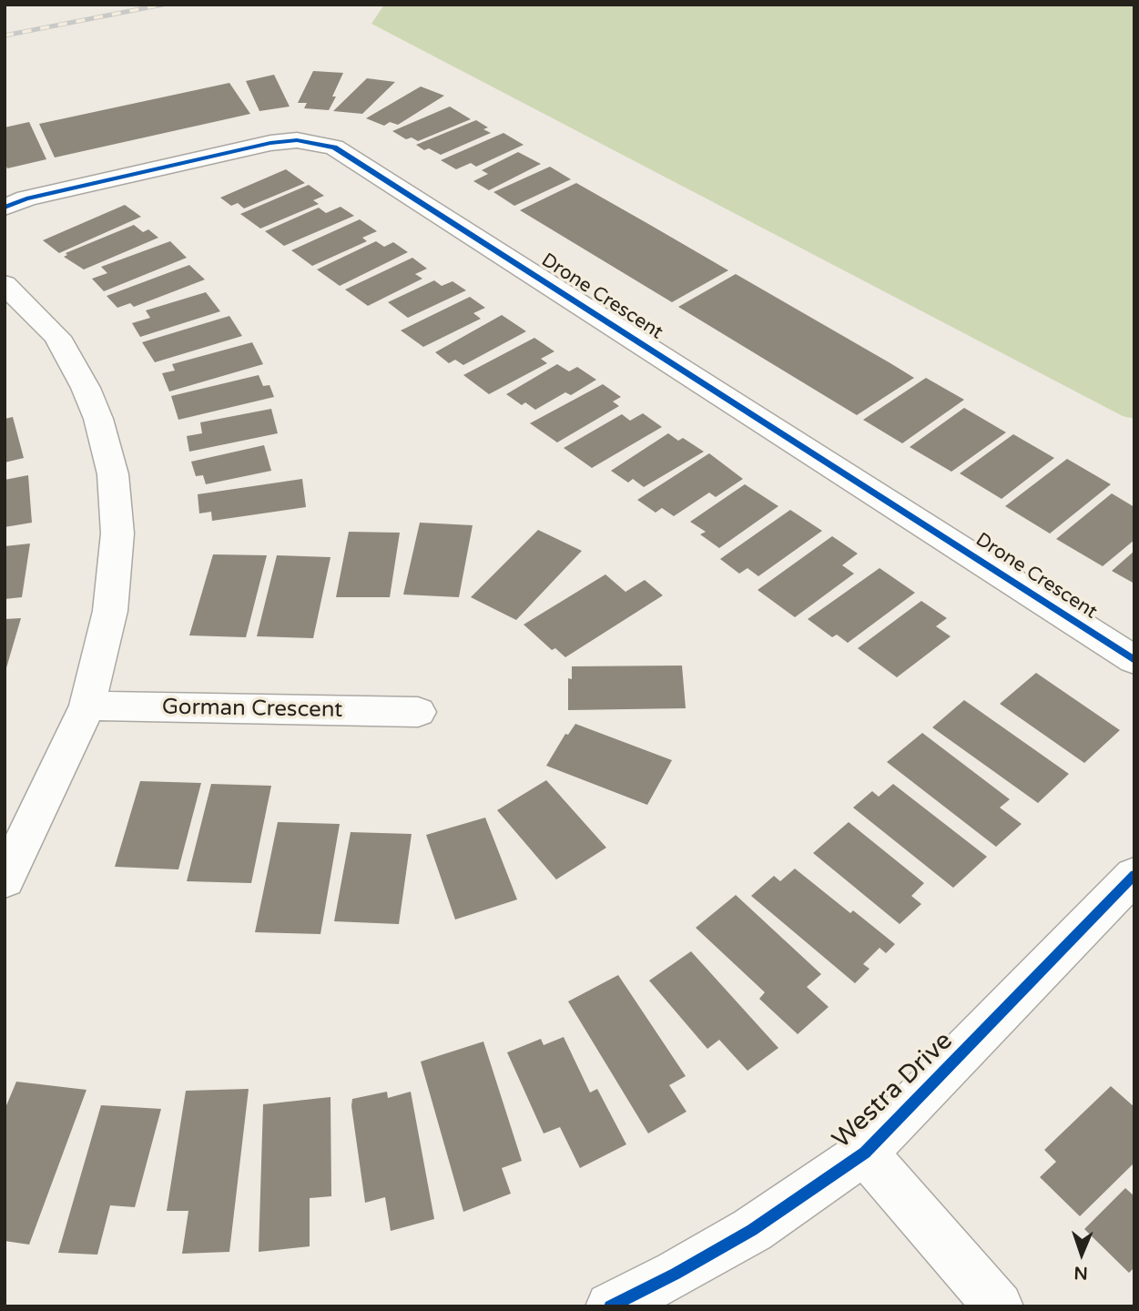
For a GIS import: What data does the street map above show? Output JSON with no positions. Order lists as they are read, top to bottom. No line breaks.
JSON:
{"streets":{"street":["Drone Crescent","Gorman Crescent","Westra Drive"]},"north":"bottom"}
